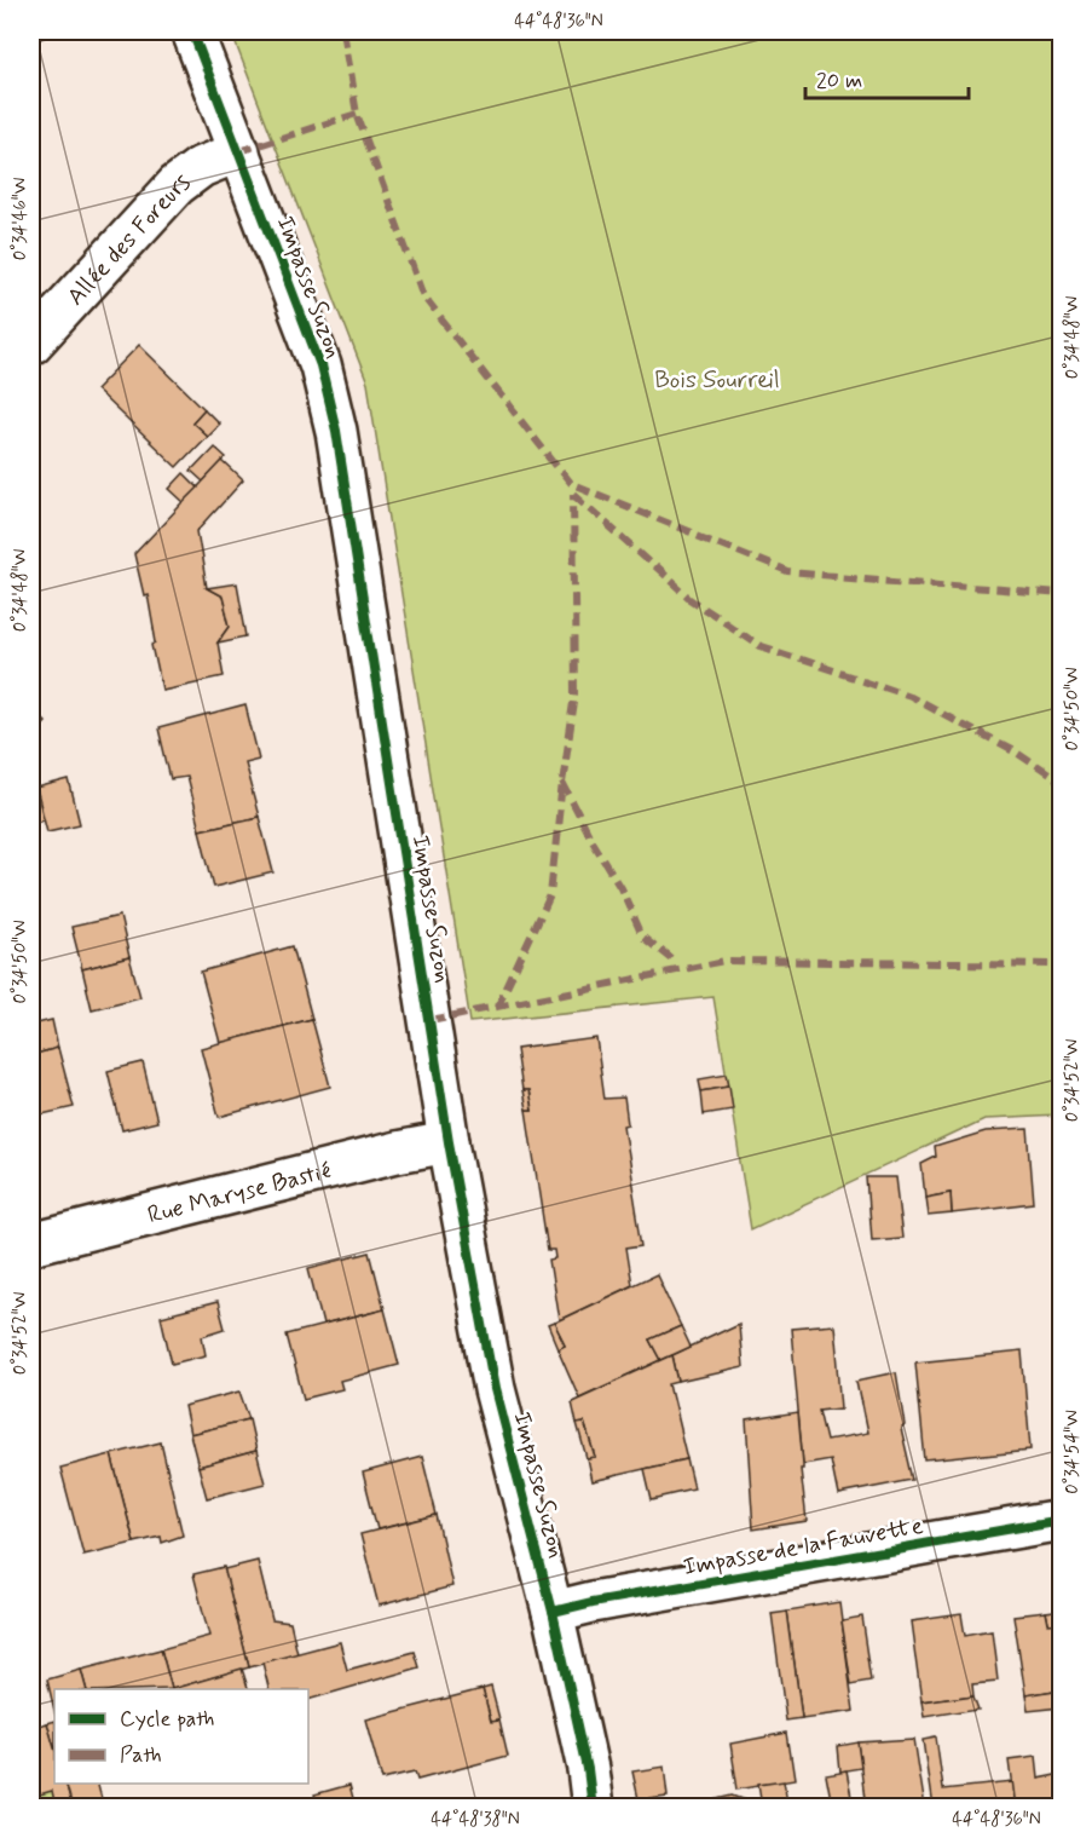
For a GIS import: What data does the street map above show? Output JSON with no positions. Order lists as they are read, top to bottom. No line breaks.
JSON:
{"streets":{"street":["Allée des Foreurs","Impasse Suzon","Rue Maryse Bastié","Impasse de la Fauvette"]},"crossings":[["Allée des Foreurs","Impasse Suzon"],["Impasse Suzon","Rue Maryse Bastié"],["Impasse Suzon","Impasse de la Fauvette"]],"parks":["Bois Sourreil"],"legend":["Cycle path","Path"],"scale_bar":"20 m","coordinates":["44°48'36\"N","0°34'46\"W","0°34'48\"W","0°34'50\"W","0°34'52\"W","0°34'54\"W","44°48'38\"N"]}
